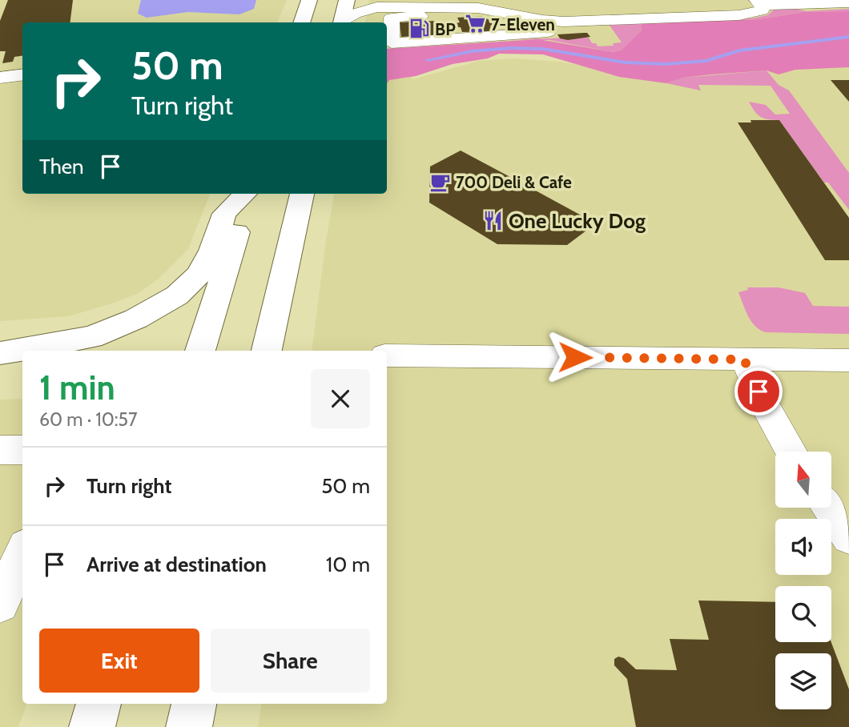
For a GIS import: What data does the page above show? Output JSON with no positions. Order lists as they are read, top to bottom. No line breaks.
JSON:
{"places":{"supermarket":["7-Eleven"],"fuel station":["BP"],"cafe":["700 Deli & Cafe"],"restaurant":["One Lucky Dog"]},"north":"top","page":{"turn":["50 m","Turn right"],"then":"Then","heading":["1 min","60 m · 10:57"],"list":[{"name":"Turn right","value":"50 m"},{"name":"Arrive at destination","value":"10 m"}],"buttons":["Exit","Share"]}}
